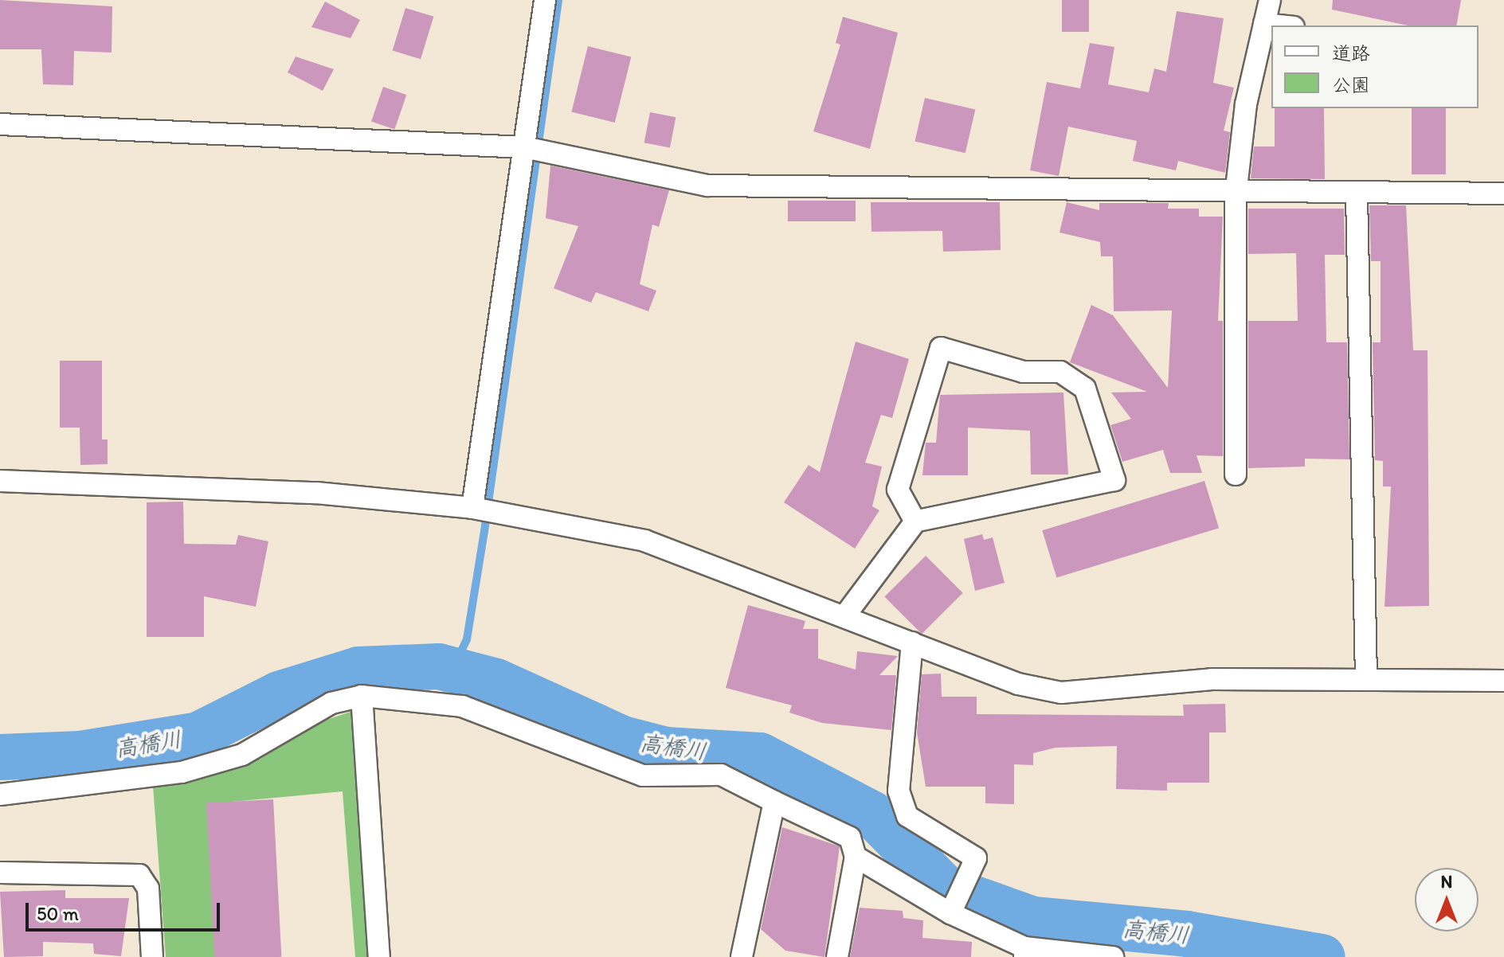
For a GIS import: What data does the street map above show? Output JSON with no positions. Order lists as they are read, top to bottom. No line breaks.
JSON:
{"water":["高橋川"],"legend":["道路","公園"],"scale_bar":"50 m","north":"top"}
